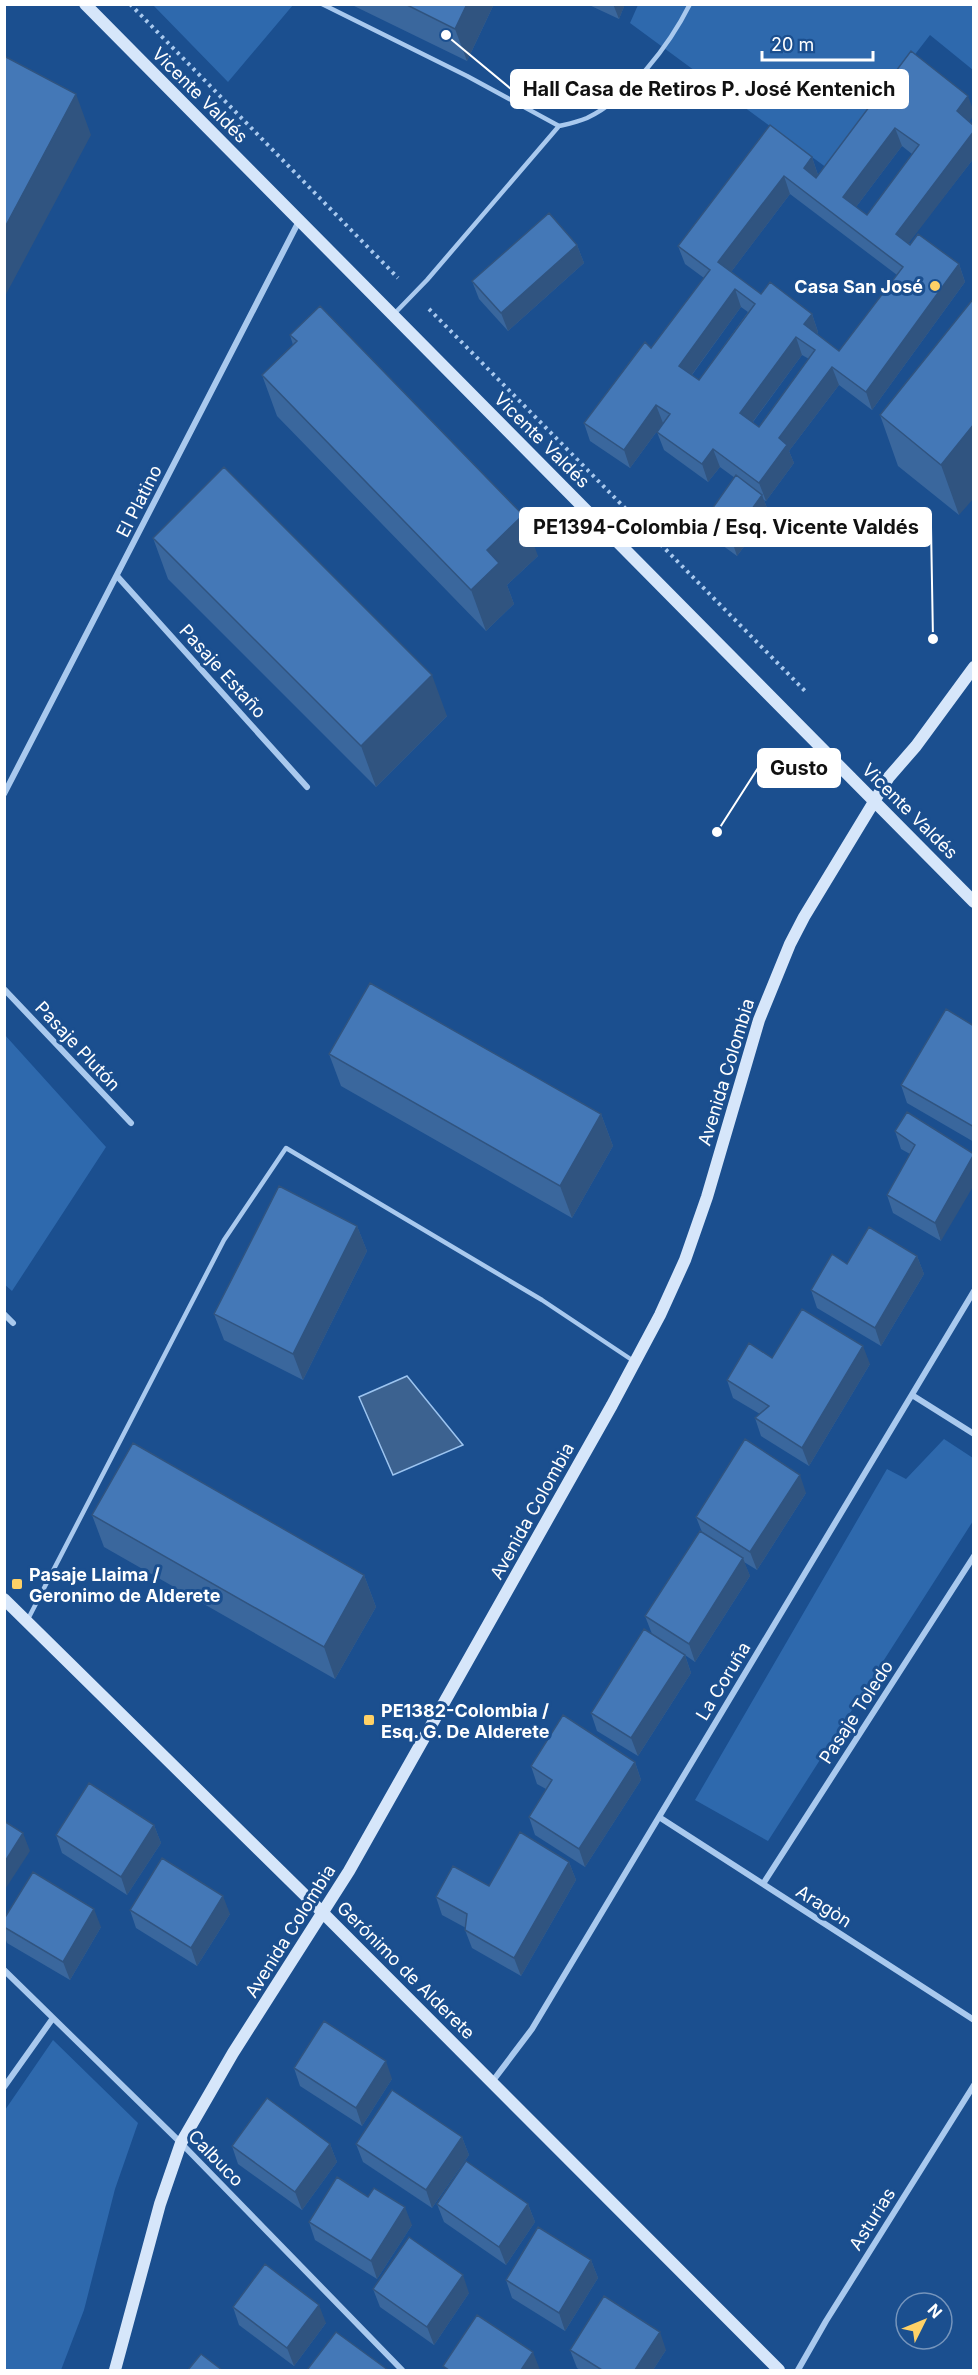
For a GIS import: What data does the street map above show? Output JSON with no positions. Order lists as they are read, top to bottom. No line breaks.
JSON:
{"streets":{"main road":["Vicente Valdés","Avenida Colombia","Gerónimo de Alderete"],"street":["El Platino","Pasaje Estaño","Pasaje Plutón","La Coruña","Pasaje Toledo","Aragòn","Calbuco","Asturias"]},"crossings":[["Vicente Valdés","El Platino"],["Vicente Valdés","Avenida Colombia"],["El Platino","Pasaje Estaño"],["Avenida Colombia","Gerónimo de Alderete"],["Avenida Colombia","Calbuco"],["La Coruña","Aragòn"],["La Coruña","Gerónimo de Alderete"],["Pasaje Toledo","Aragòn"]],"places":{"other":["Hall Casa de Retiros P. José Kentenich","Casa San José","PE1394-Colombia / Esq. Vicente Valdés","Gusto"],"transit":["Pasaje Llaima / Geronimo de Alderete","PE1382-Colombia / Esq. G. De Alderete"]},"scale_bar":"20 m","north":"top right"}
